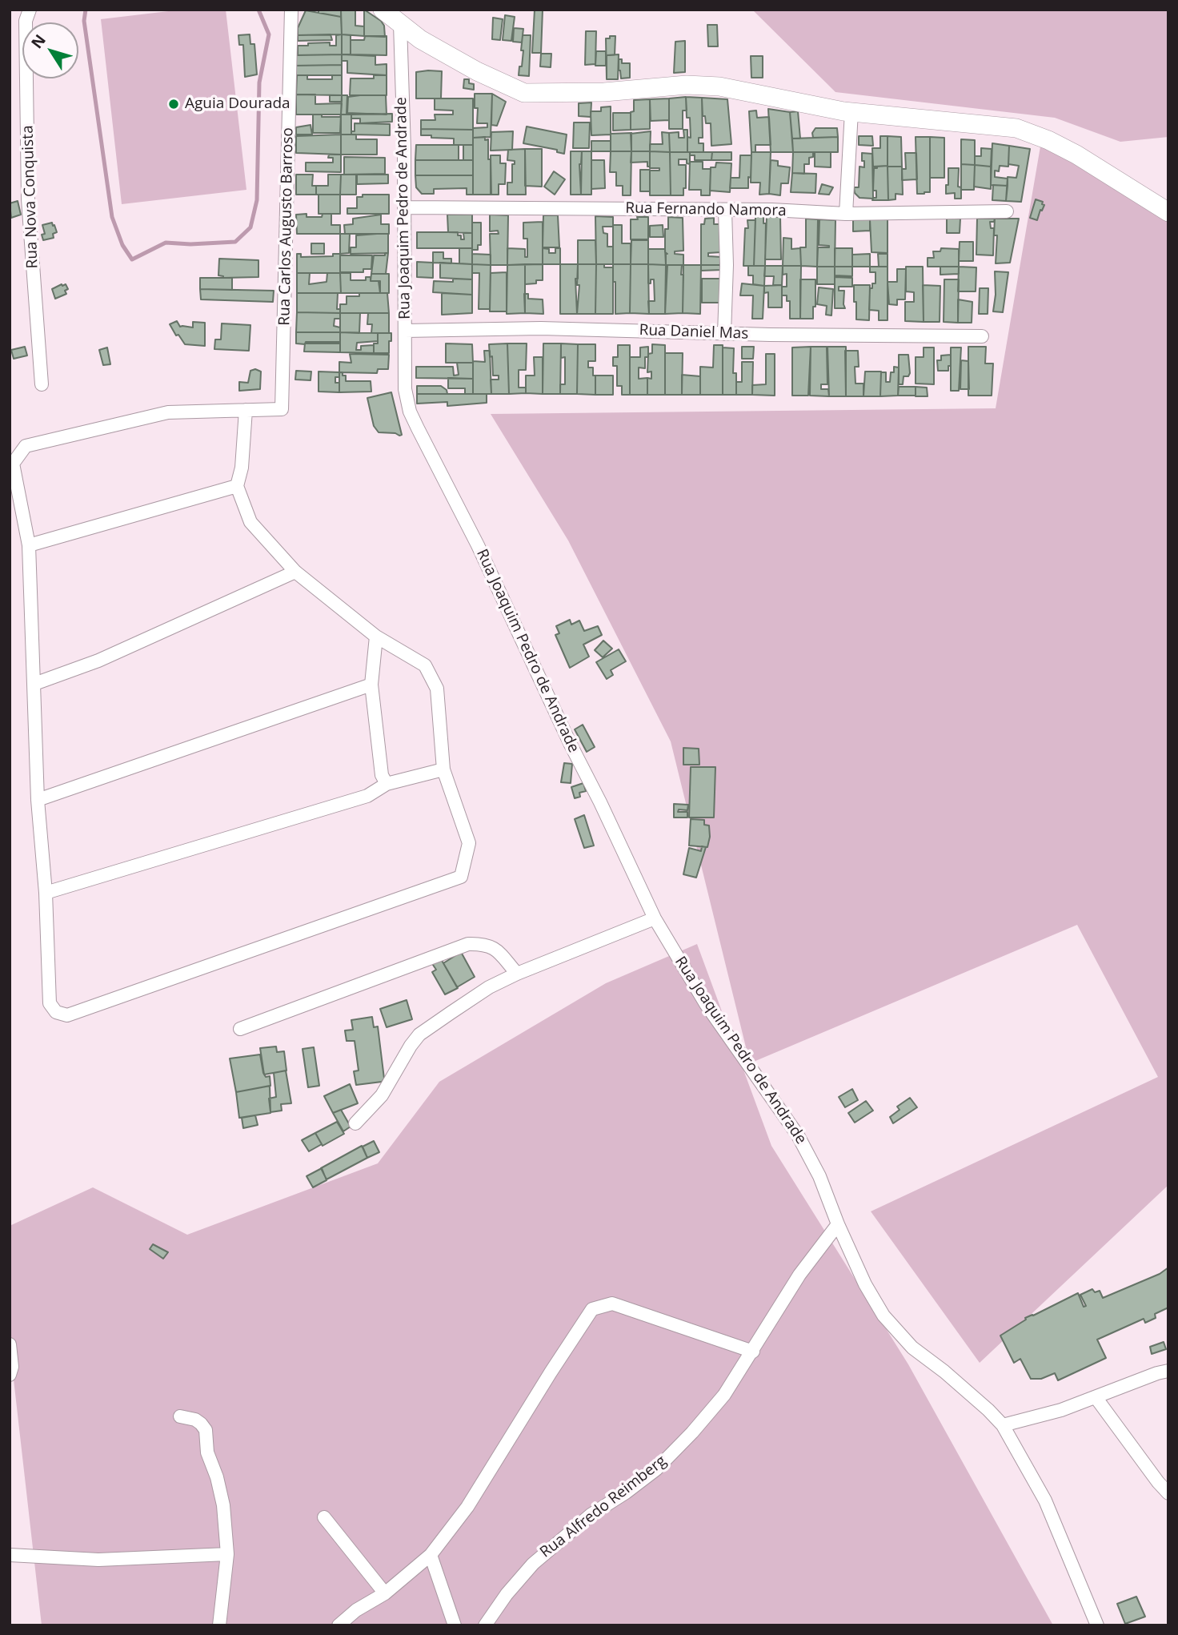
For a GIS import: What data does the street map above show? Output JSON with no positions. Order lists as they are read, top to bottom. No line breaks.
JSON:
{"streets":{"street":["Rua Nova Conquista","Rua Joaquim Pedro de Andrade","Rua Fernando Namora","Rua Carlos Augusto Barroso","Rua Daniel Mas","Rua Alfredo Reimberg"]},"crossings":[["Rua Joaquim Pedro de Andrade","Rua Fernando Namora"],["Rua Joaquim Pedro de Andrade","Rua Daniel Mas"],["Rua Joaquim Pedro de Andrade","Rua Alfredo Reimberg"]],"places":["Aguia Dourada"],"north":"top left"}
